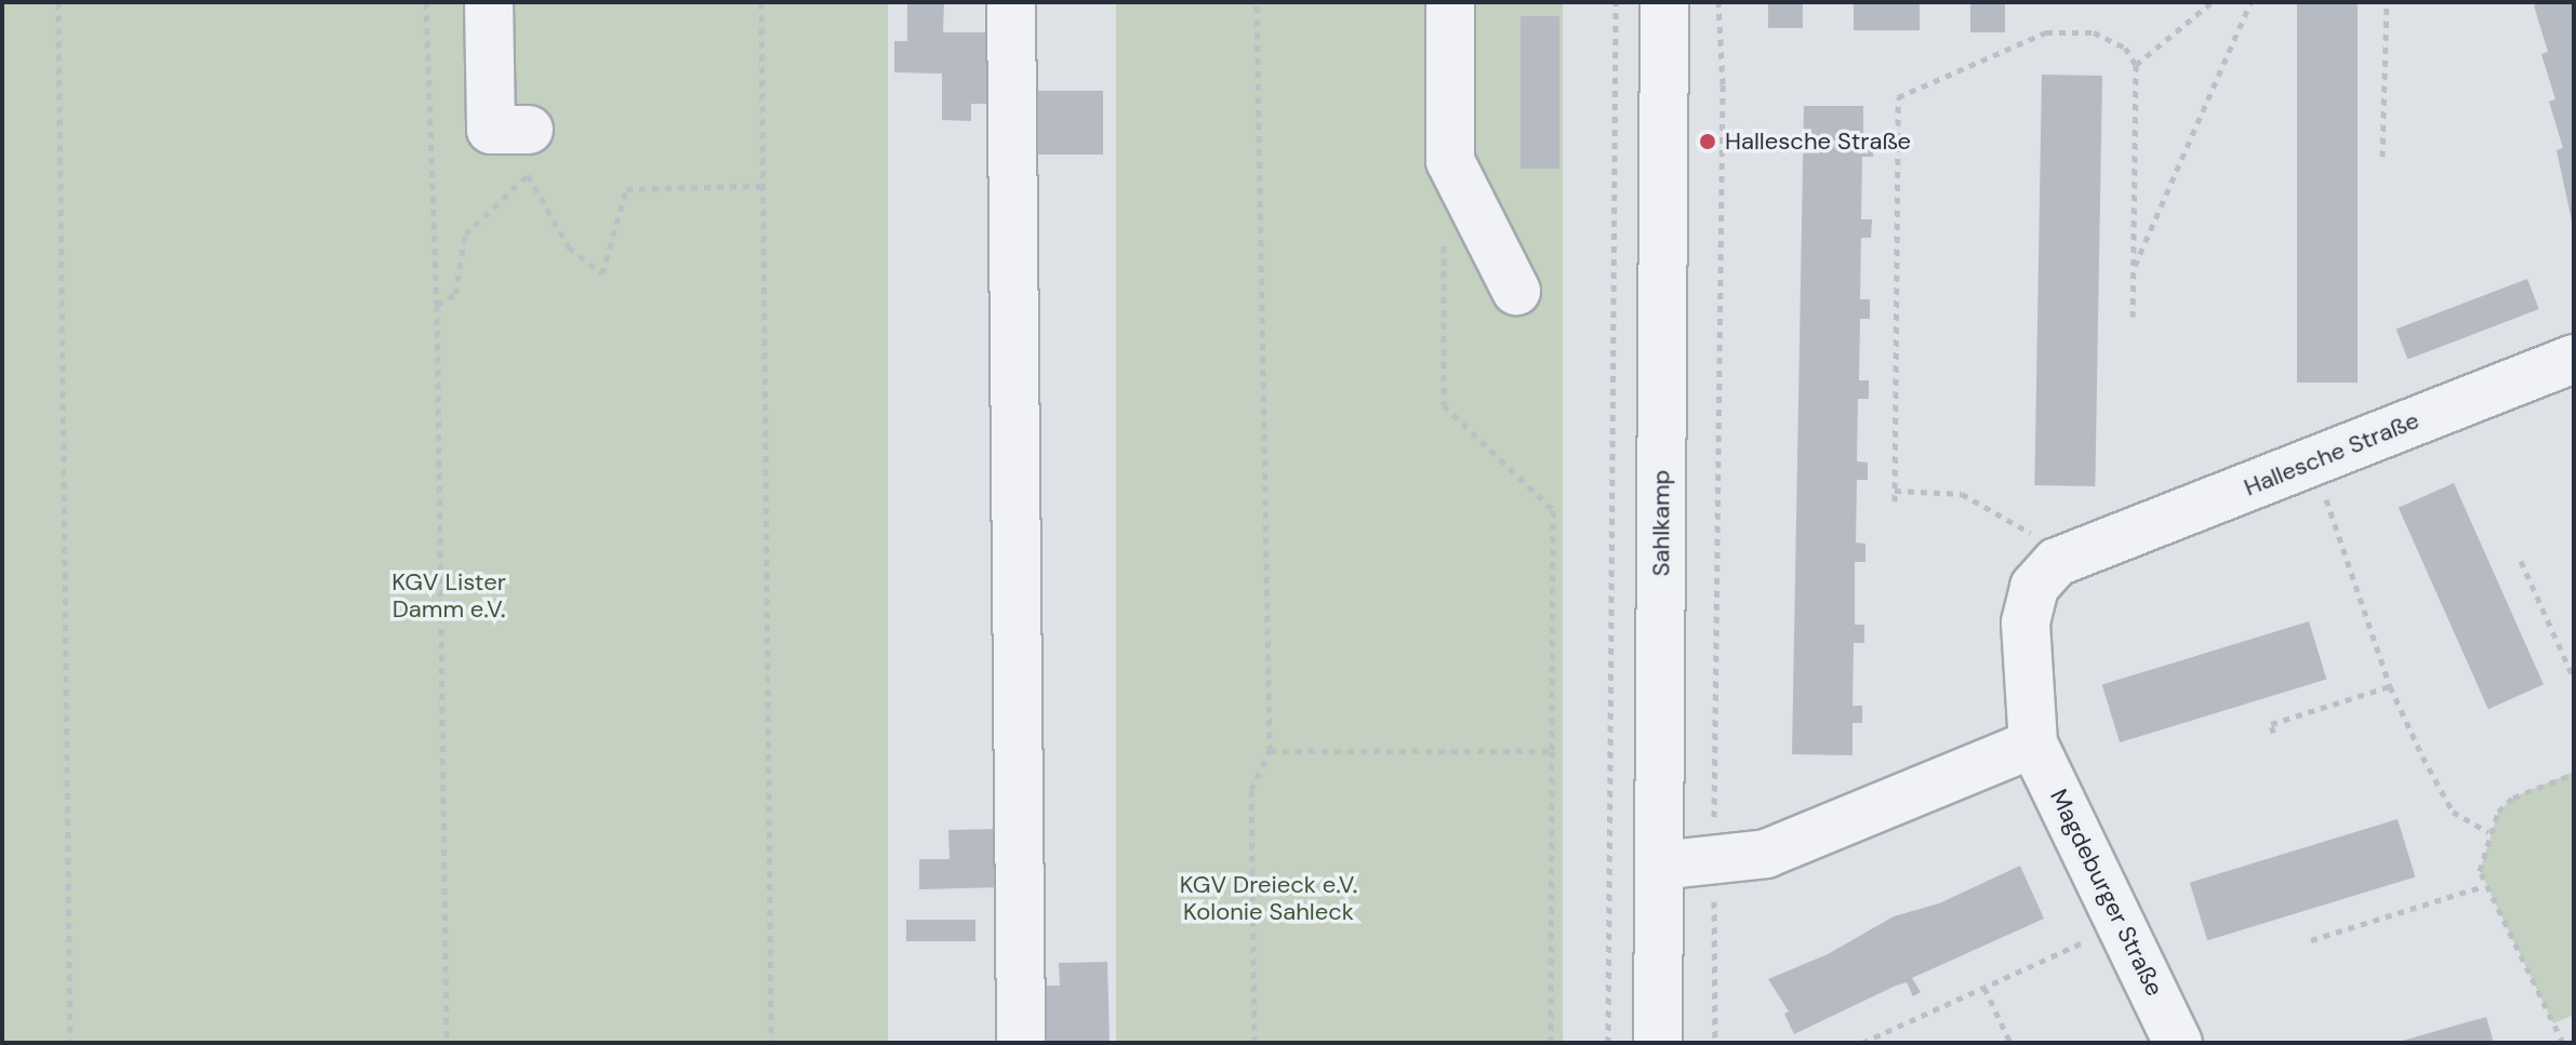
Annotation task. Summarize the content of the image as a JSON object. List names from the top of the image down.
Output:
{
  "streets": {
    "street": ["Hallesche Straße", "Sahlkamp", "Magdeburger Straße"]
  },
  "parks": ["KGV Lister Damm e.V.", "KGV Dreieck e.V. Kolonie Sahleck"],
  "places": ["Hallesche Straße"]
}
